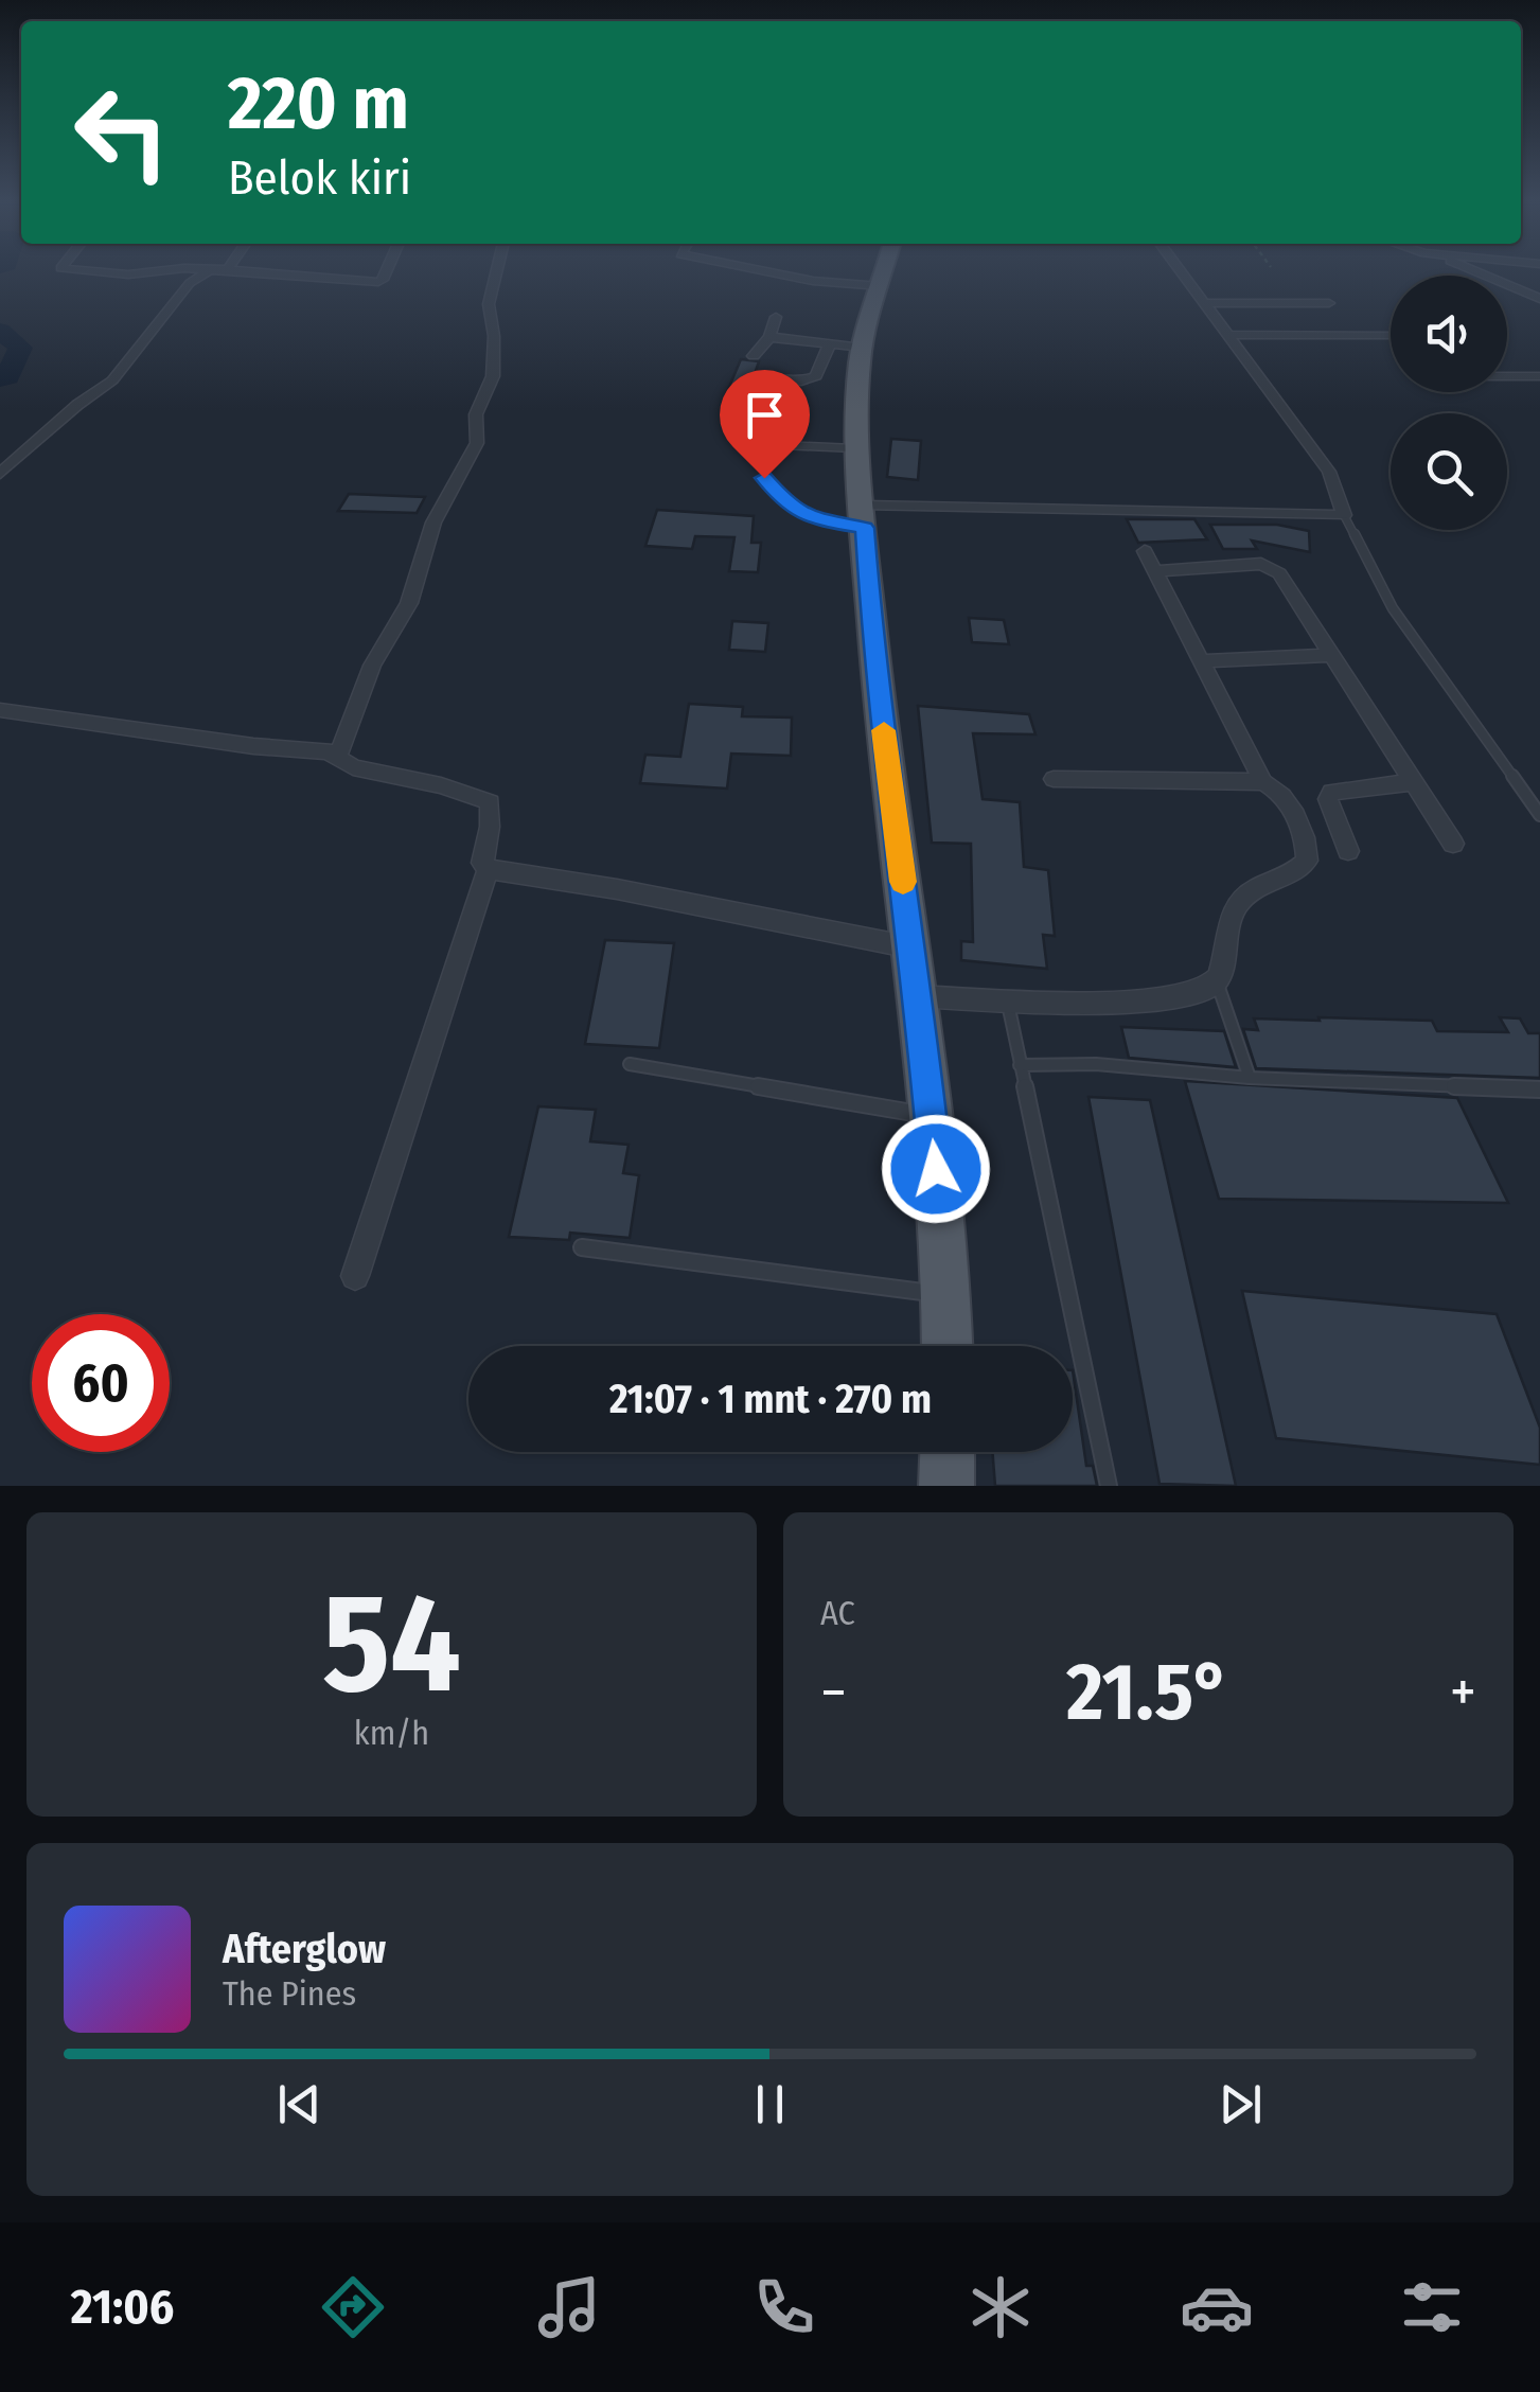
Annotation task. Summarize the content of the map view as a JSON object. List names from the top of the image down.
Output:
{
  "page": {
    "turn": ["220 m", "Belok kiri"],
    "limit": "60",
    "trip": "21:07 · 1 mnt · 270 m",
    "tile": [
      ["54", "km/h"],
      "AC"
    ],
    "heat": ["−", "21.5°", "+"],
    "song": ["Afterglow", "The Pines"],
    "tabs": "21:06"
  }
}
